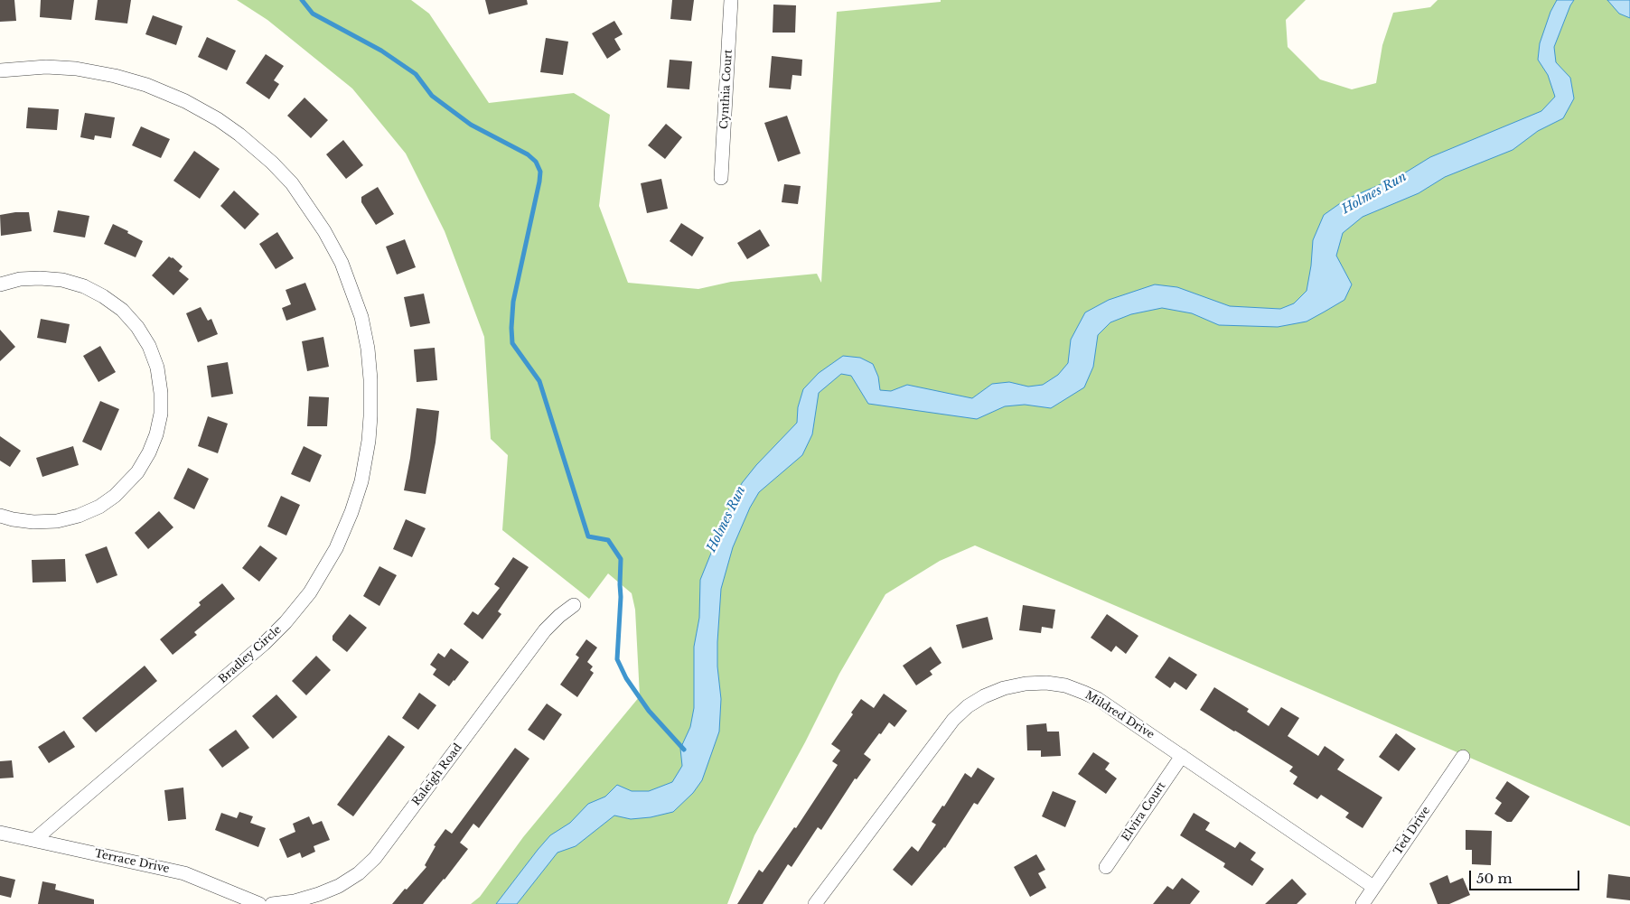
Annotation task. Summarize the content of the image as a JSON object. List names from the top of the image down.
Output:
{
  "streets": {
    "street": [
      "Cynthia Court",
      "Bradley Circle",
      "Mildred Drive",
      "Raleigh Road",
      "Elvira Court",
      "Ted Drive",
      "Terrace Drive"
    ]
  },
  "crossings": [
    ["Bradley Circle", "Terrace Drive"],
    ["Mildred Drive", "Elvira Court"],
    ["Mildred Drive", "Ted Drive"]
  ],
  "water": ["Holmes Run"],
  "scale_bar": "50 m"
}
